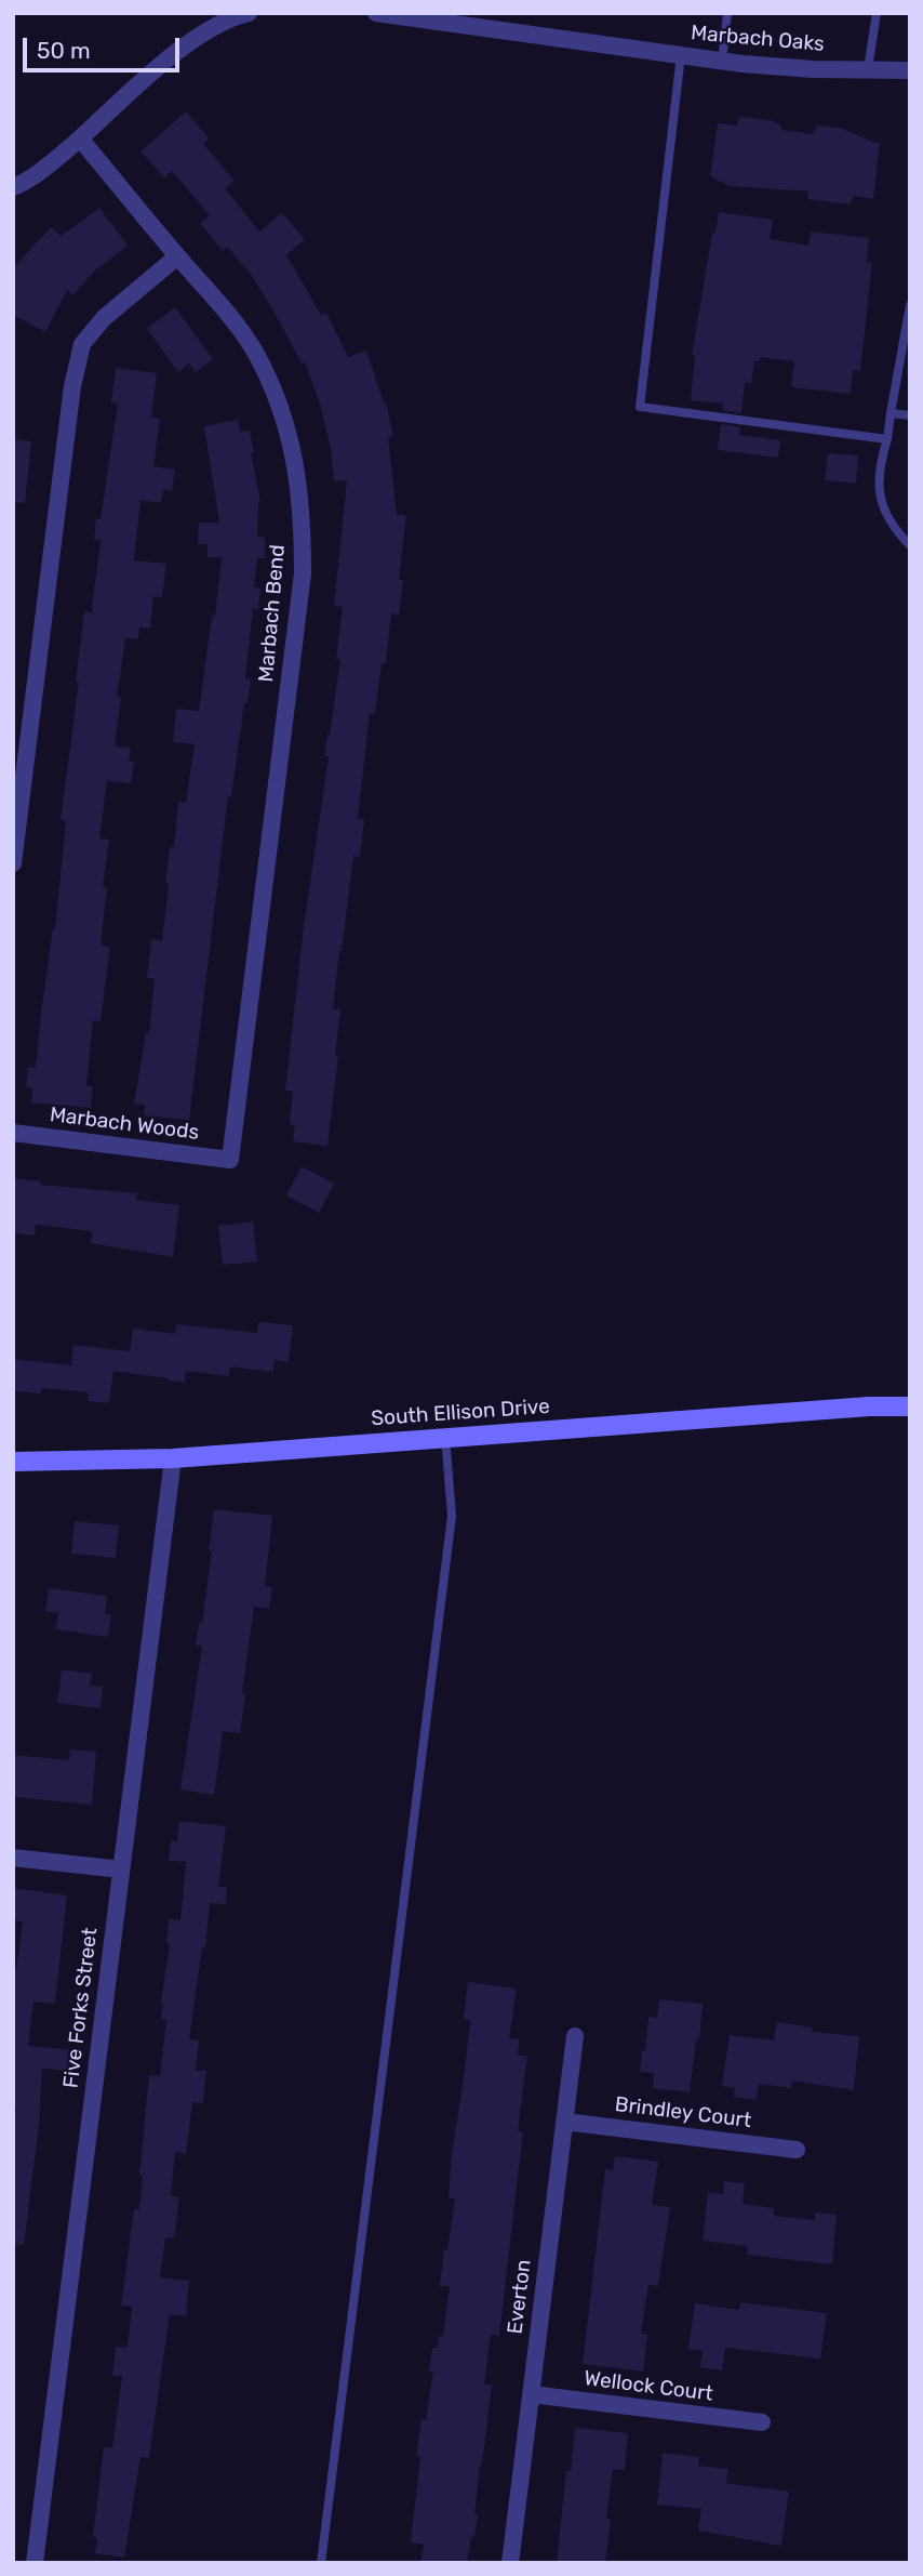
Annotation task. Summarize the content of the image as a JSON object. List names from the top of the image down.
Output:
{
  "streets": {
    "street": [
      "Marbach Oaks",
      "Marbach Bend",
      "Marbach Woods",
      "South Ellison Drive",
      "Five Forks Street",
      "Brindley Court",
      "Everton",
      "Wellock Court"
    ]
  },
  "crossings": [
    ["Marbach Bend", "Marbach Woods"],
    ["South Ellison Drive", "Five Forks Street"],
    ["Brindley Court", "Everton"],
    ["Everton", "Wellock Court"]
  ],
  "scale_bar": "50 m"
}
